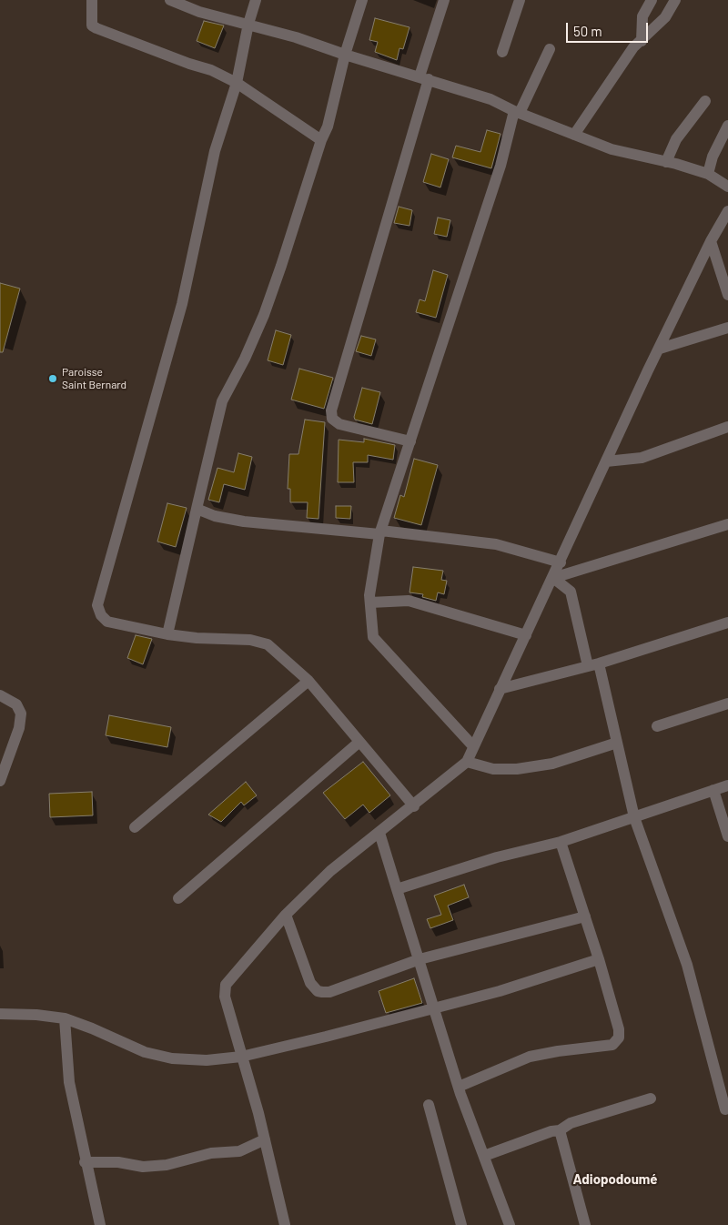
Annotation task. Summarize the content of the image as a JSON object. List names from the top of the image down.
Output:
{
  "districts": ["Adiopodoumé"],
  "places": ["Paroisse Saint Bernard"],
  "scale_bar": "50 m"
}
